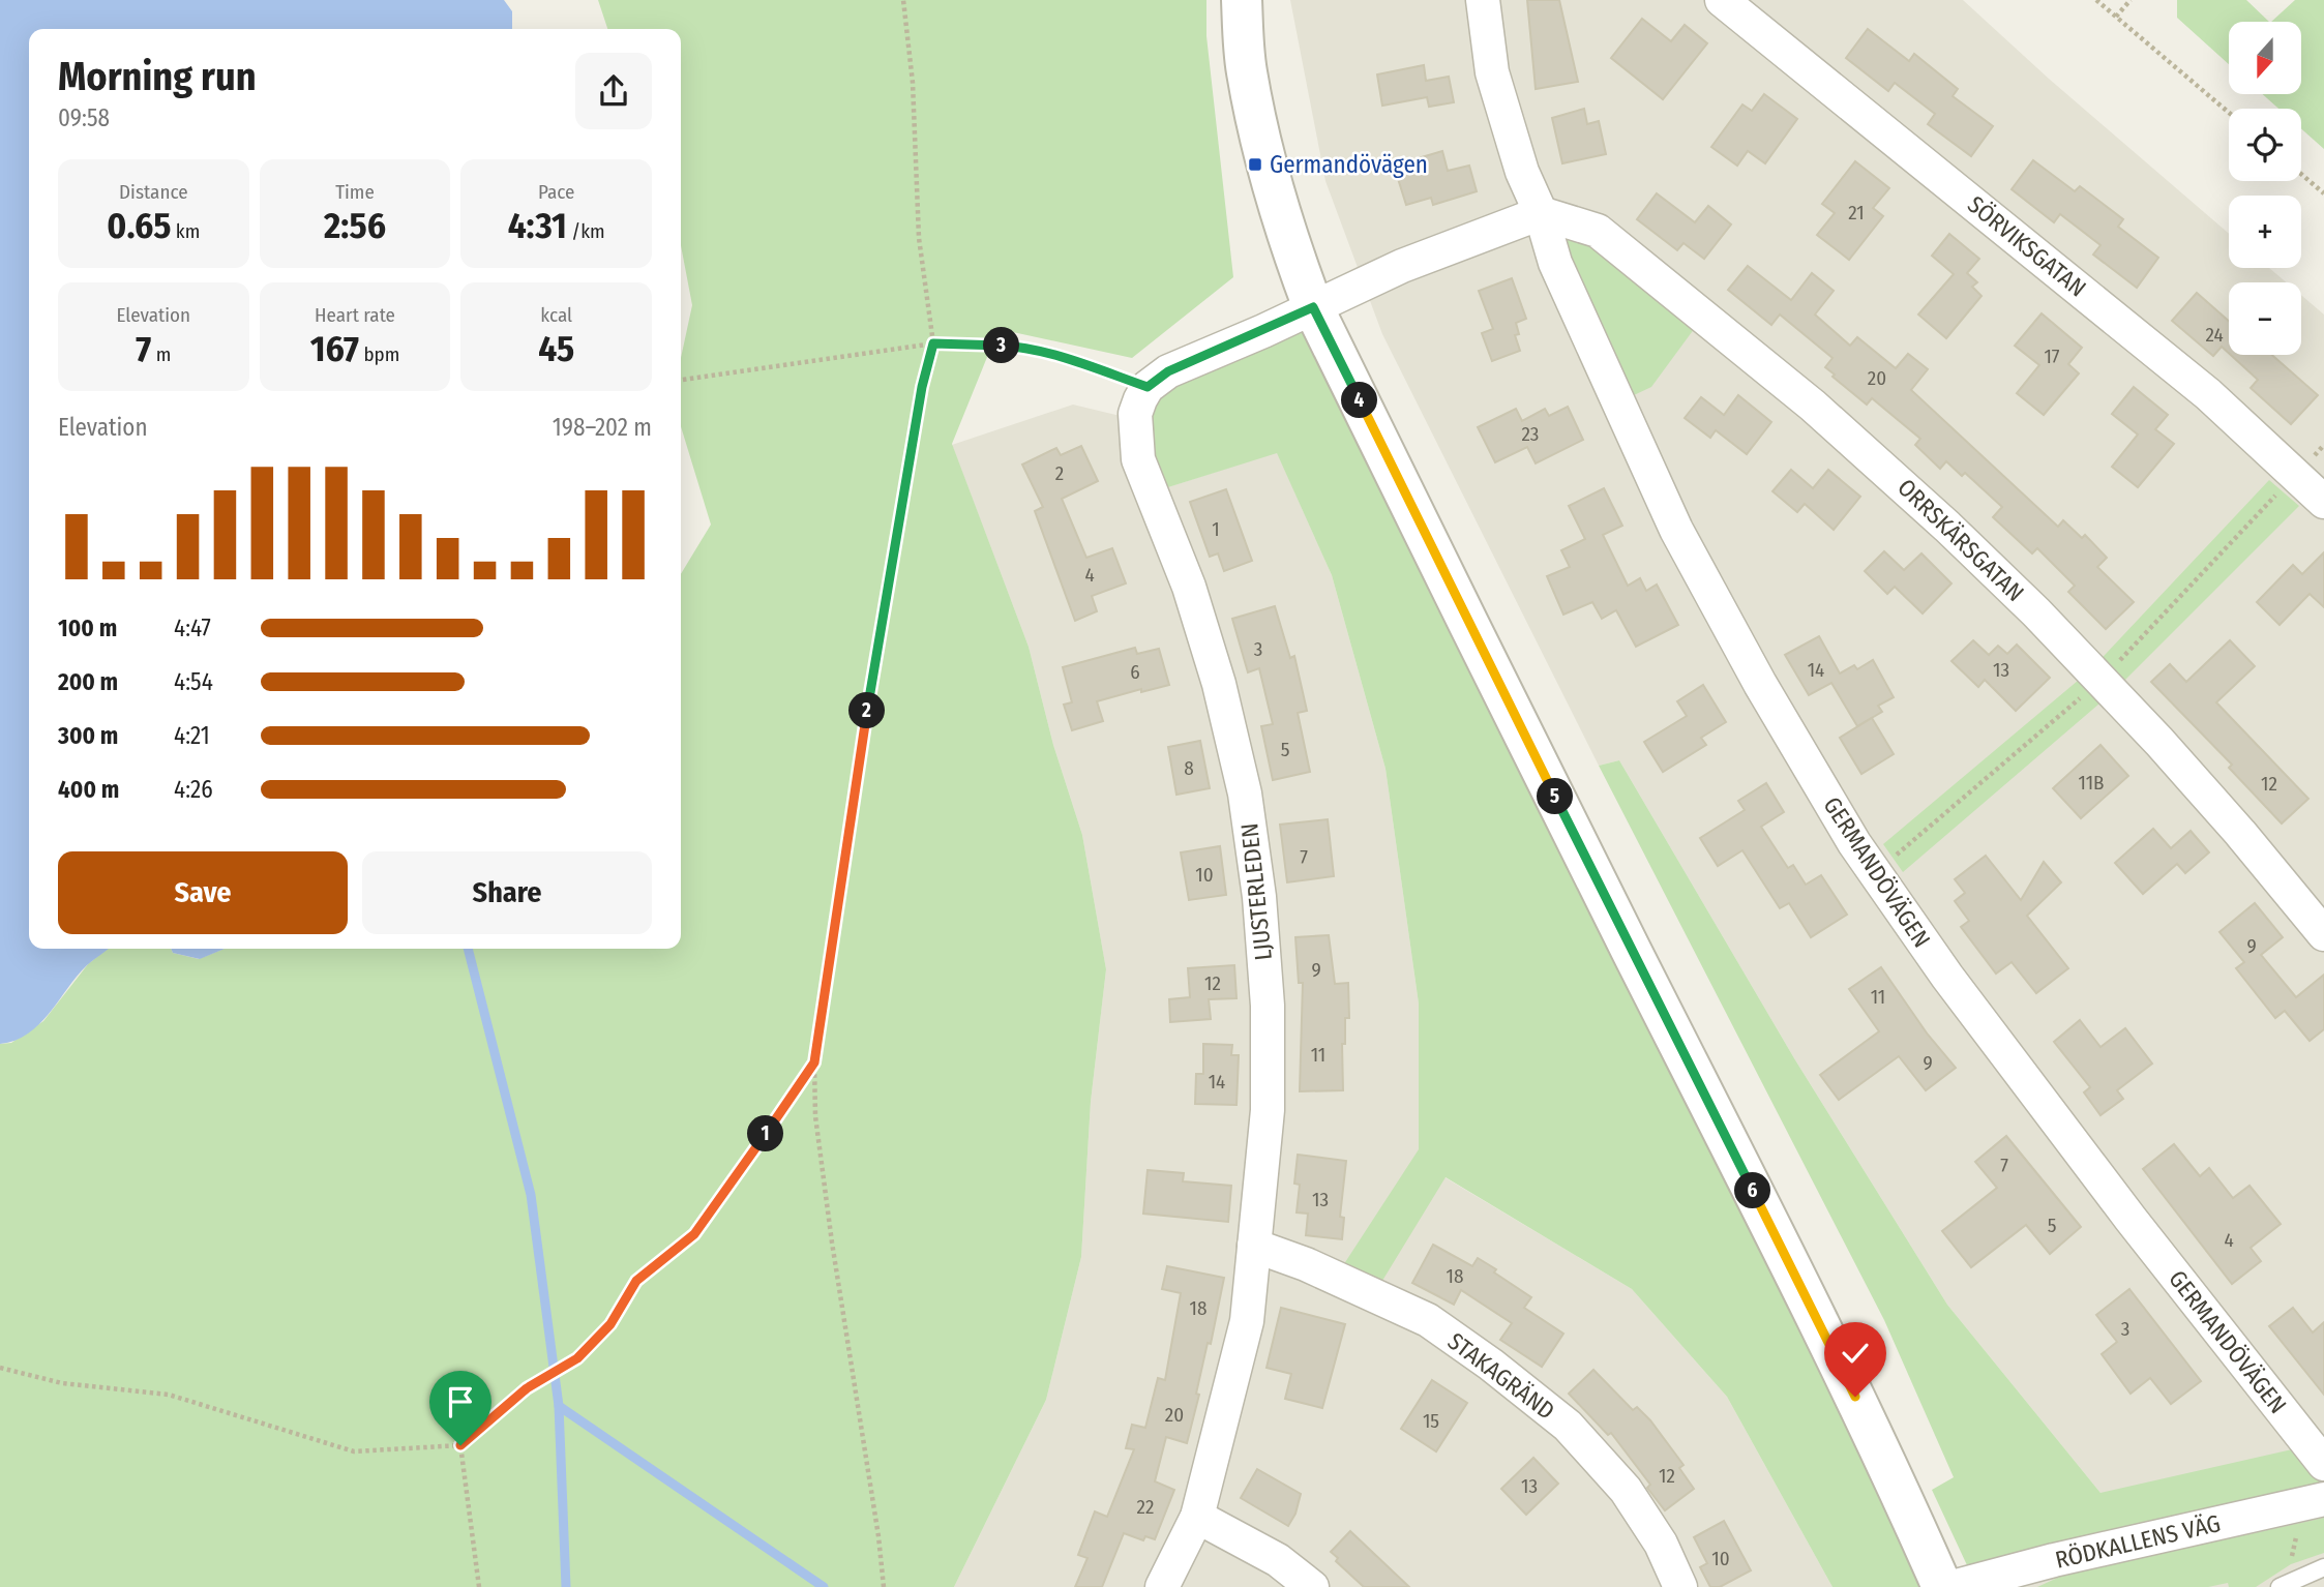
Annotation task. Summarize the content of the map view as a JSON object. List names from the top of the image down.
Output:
{
  "streets": {
    "street": [
      "SÖRVIKSGATAN",
      "ORRSKÄRSGATAN",
      "GERMANDÖVÄGEN",
      "LJUSTERLEDEN",
      "STAKAGRÄND",
      "RÖDKALLENS VÄG"
    ]
  },
  "crossings": [
    ["ORRSKÄRSGATAN", "GERMANDÖVÄGEN"],
    ["LJUSTERLEDEN", "STAKAGRÄND"]
  ],
  "places": {
    "transit": ["Germandövägen"]
  },
  "house_numbers": [
    "21",
    "24",
    "17",
    "20",
    "23",
    "2",
    "1",
    "4",
    "3",
    "14",
    "13",
    "6",
    "5",
    "8",
    "11B",
    "12",
    "7",
    "10",
    "9",
    "9",
    "12",
    "11",
    "11",
    "9",
    "14",
    "7",
    "13",
    "5",
    "4",
    "18",
    "18",
    "3",
    "20",
    "15",
    "12",
    "13",
    "22",
    "10"
  ],
  "north": "bottom",
  "page": {
    "map_buttons": ["+", "−"],
    "heading": ["Morning run", "09:58"],
    "stats": [
      ["Distance", "0.65 km"],
      ["Time", "2:56"],
      ["Pace", "4:31 /km"],
      ["Elevation", "7 m"],
      ["Heart rate", "167 bpm"],
      ["kcal", "45"]
    ],
    "pins": [
      "3",
      "4",
      "2",
      "5",
      "1",
      "6"
    ],
    "chart": ["Elevation", "198–202 m"],
    "list": [
      {
        "name": "100 m",
        "note": "4:47"
      },
      {
        "name": "200 m",
        "note": "4:54"
      },
      {
        "name": "300 m",
        "note": "4:21"
      },
      {
        "name": "400 m",
        "note": "4:26"
      }
    ],
    "buttons": ["Save", "Share"]
  }
}
